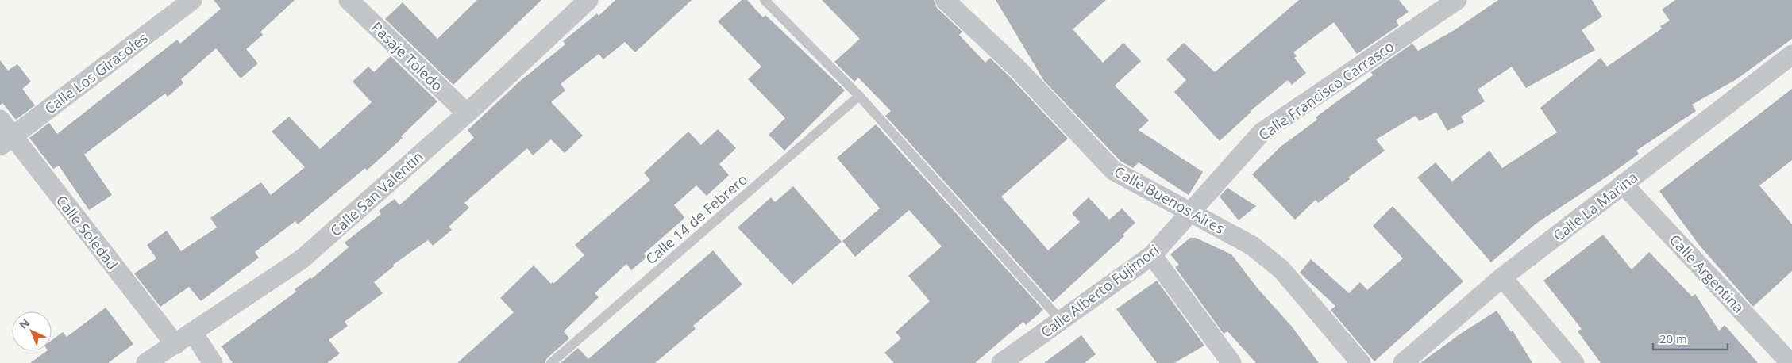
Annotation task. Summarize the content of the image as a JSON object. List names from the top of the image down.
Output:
{
  "streets": {
    "street": [
      "Pasaje Toledo",
      "Calle Los Girasoles",
      "Calle Francisco Carrasco",
      "Calle San Valentín",
      "Calle Buenos Aires",
      "Calle La Marina",
      "Calle Soledad",
      "Calle Argentina",
      "Calle Alberto Fujimori"
    ],
    "lane": ["Calle 14 de Febrero"]
  },
  "crossings": [
    ["Pasaje Toledo", "Calle San Valentín"],
    ["Calle Los Girasoles", "Calle Soledad"],
    ["Calle Francisco Carrasco", "Calle Buenos Aires"],
    ["Calle Francisco Carrasco", "Calle Alberto Fujimori"],
    ["Calle San Valentín", "Calle Soledad"],
    ["Calle Buenos Aires", "Calle Alberto Fujimori"],
    ["Calle La Marina", "Calle Argentina"]
  ],
  "scale_bar": "20 m",
  "north": "top left"
}
